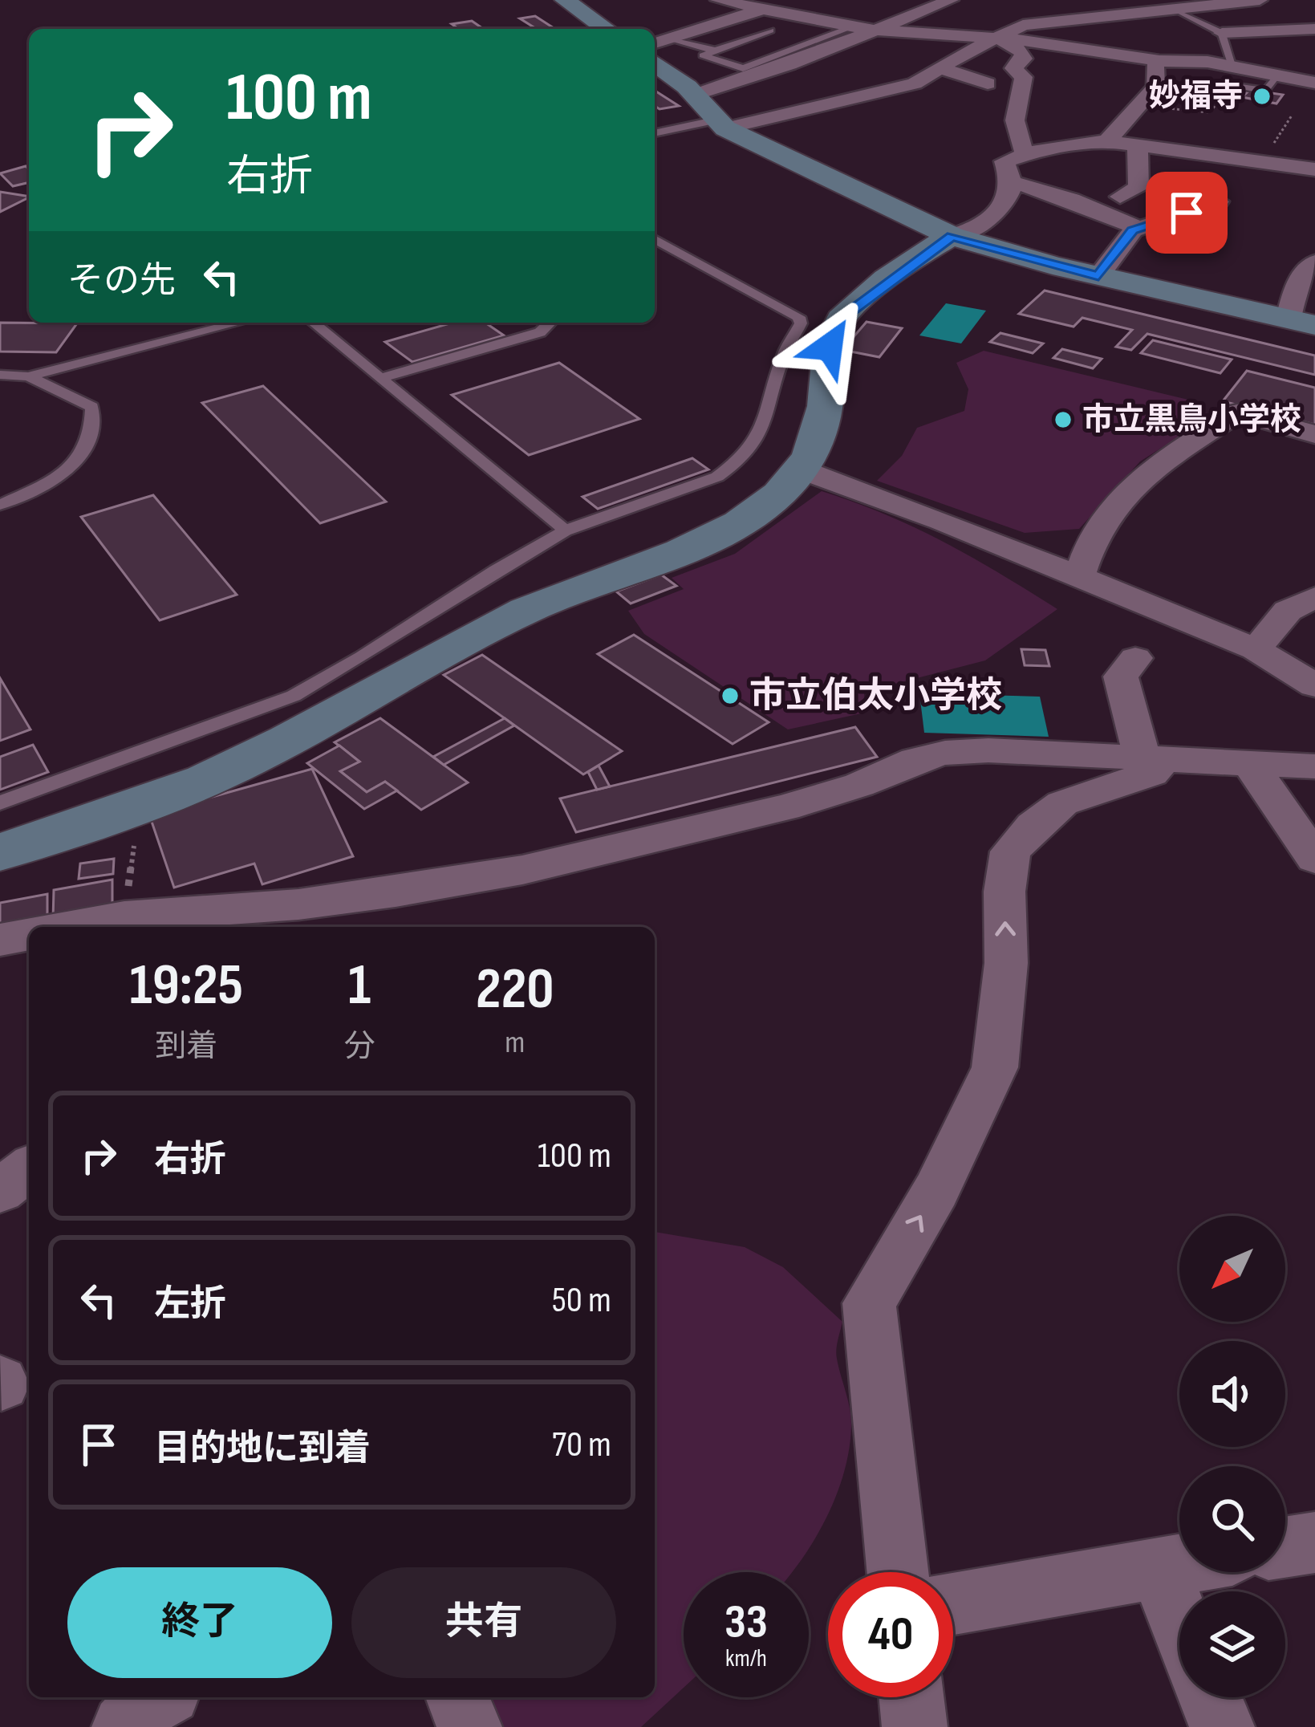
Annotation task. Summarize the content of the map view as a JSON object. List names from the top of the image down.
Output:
{
  "places": ["妙福寺", "市立黒鳥小学校", "市立伯太小学校"],
  "north": "bottom left",
  "page": {
    "turn": ["100 m", "右折"],
    "then": "その先",
    "eta": [
      "19:25",
      "到着",
      "1",
      "分",
      "220",
      "m"
    ],
    "list": [
      {
        "name": "右折",
        "value": "100 m"
      },
      {
        "name": "左折",
        "value": "50 m"
      },
      {
        "name": "目的地に到着",
        "value": "70 m"
      }
    ],
    "buttons": ["終了", "共有"],
    "speed": "33 km/h",
    "limit": "40"
  }
}
